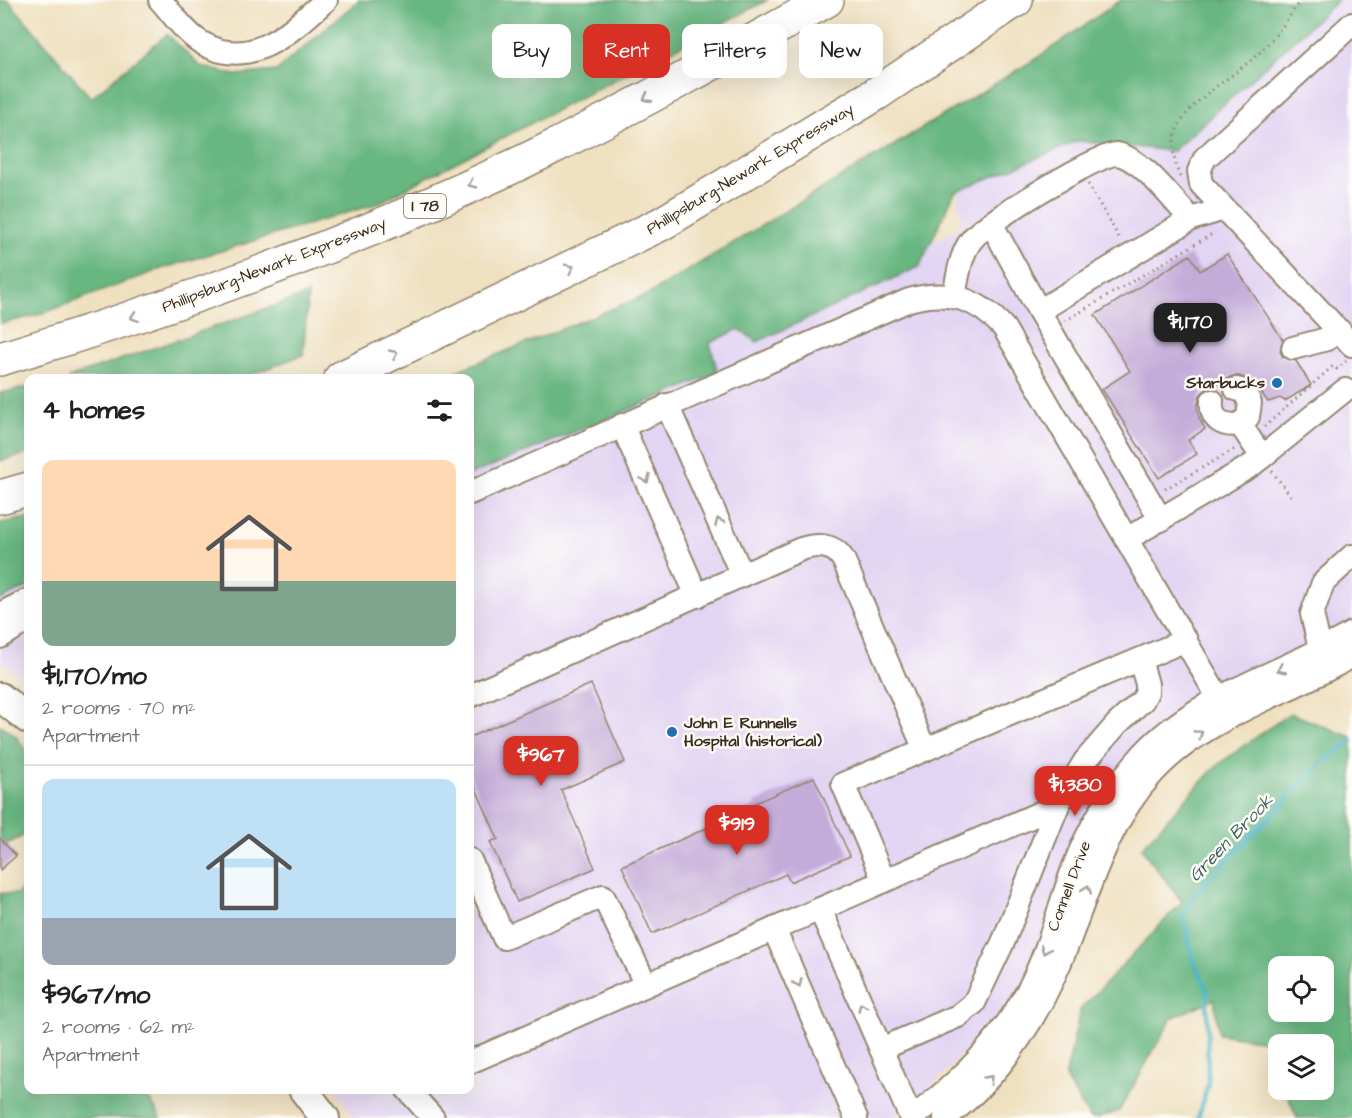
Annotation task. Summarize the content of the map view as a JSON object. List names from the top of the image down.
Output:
{
  "streets": {
    "highway": ["Phillipsburg-Newark Expressway", "I 78"],
    "street": ["Connell Drive"]
  },
  "water": ["Green Brook"],
  "places": ["Starbucks", "John E Runnells Hospital (historical)"],
  "page": {
    "chip": [
      "Buy",
      "Rent",
      "Filters",
      "New"
    ],
    "price": [
      "$1,170",
      "$967",
      "$1,380",
      "$919"
    ],
    "heading": "4 homes",
    "list": [
      {
        "name": "$1,170/mo",
        "note": "2 rooms · 70 m² · Apartment"
      },
      {
        "name": "$967/mo",
        "note": "2 rooms · 62 m² · Apartment"
      }
    ]
  }
}
